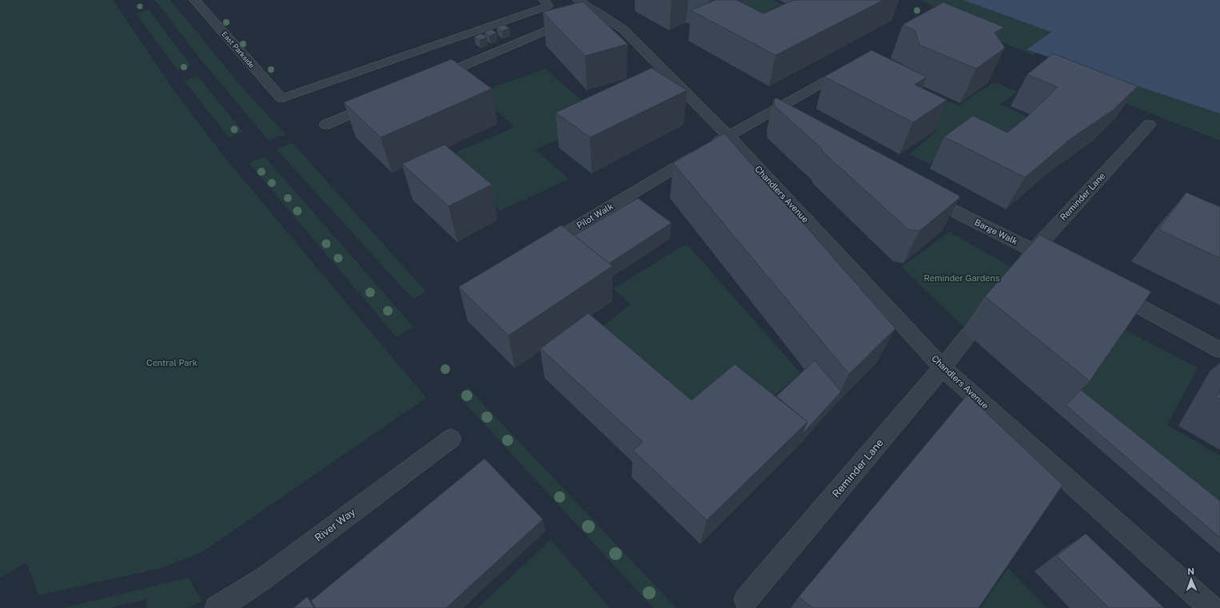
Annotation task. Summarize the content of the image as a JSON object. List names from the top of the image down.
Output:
{
  "streets": {
    "street": [
      "East Parkside",
      "Chandlers Avenue",
      "Reminder Lane",
      "Pilot Walk",
      "Barge Walk",
      "River Way"
    ]
  },
  "crossings": [
    ["Chandlers Avenue", "Reminder Lane"],
    ["Chandlers Avenue", "Pilot Walk"],
    ["Reminder Lane", "Barge Walk"]
  ],
  "parks": ["Reminder Gardens", "Central Park"],
  "north": "top"
}
